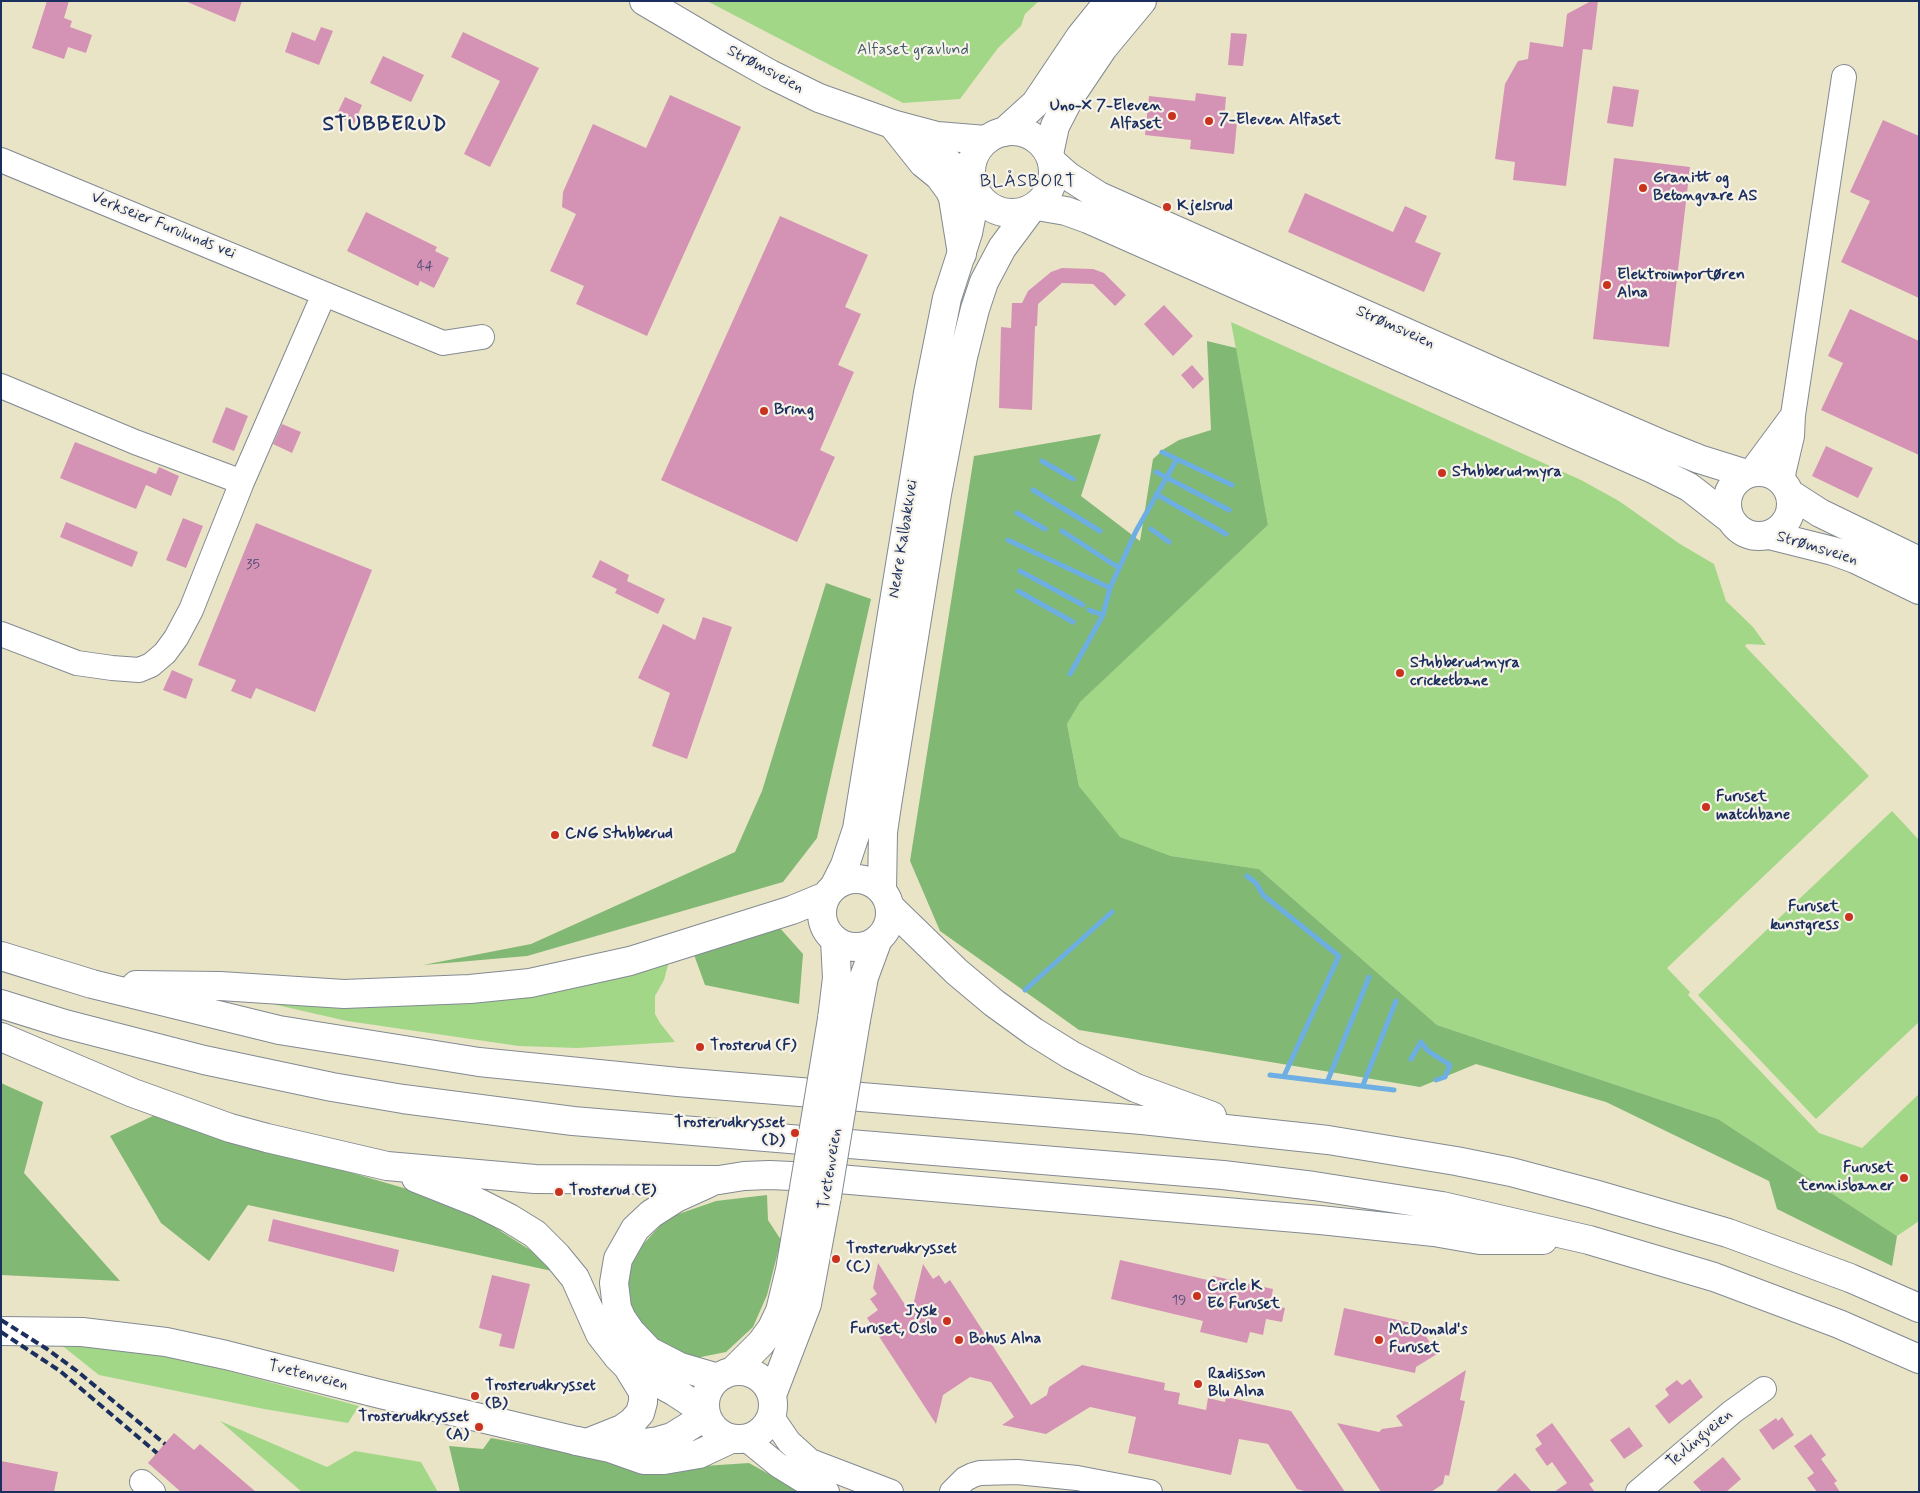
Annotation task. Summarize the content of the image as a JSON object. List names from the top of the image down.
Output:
{
  "streets": {
    "main road": ["Strømsveien", "Nedre Kalbakkvei", "Tvetenveien"],
    "street": ["Verkseier Furulunds vei", "Tevlingveien"]
  },
  "crossings": [
    ["Strømsveien", "Nedre Kalbakkvei"],
    ["Nedre Kalbakkvei", "Tvetenveien"]
  ],
  "districts": ["STUBBERUD", "BLÅSBORT"],
  "parks": ["Alfaset gravlund"],
  "places": [
    "Uno-X 7-Eleven Alfaset",
    "7-Eleven Alfaset",
    "Granitt og Betongvare AS",
    "Kjelsrud",
    "Elektroimportøren Alna",
    "Bring",
    "Stubberudmyra",
    "Stubberudmyra cricketbane",
    "Furuset matchbane",
    "CNG Stubberud",
    "Furuset kunstgress",
    "Trosterud (F)",
    "Trosterudkrysset (D)",
    "Furuset tennisbaner",
    "Trosterud (E)",
    "Trosterudkrysset (C)",
    "Circle K E6 Furuset",
    "Jysk Furuset, Oslo",
    "Bohus Alna",
    "McDonald's Furuset",
    "Radisson Blu Alna",
    "Trosterudkrysset (B)",
    "Trosterudkrysset (A)"
  ],
  "house_numbers": ["44", "35", "19"]
}
